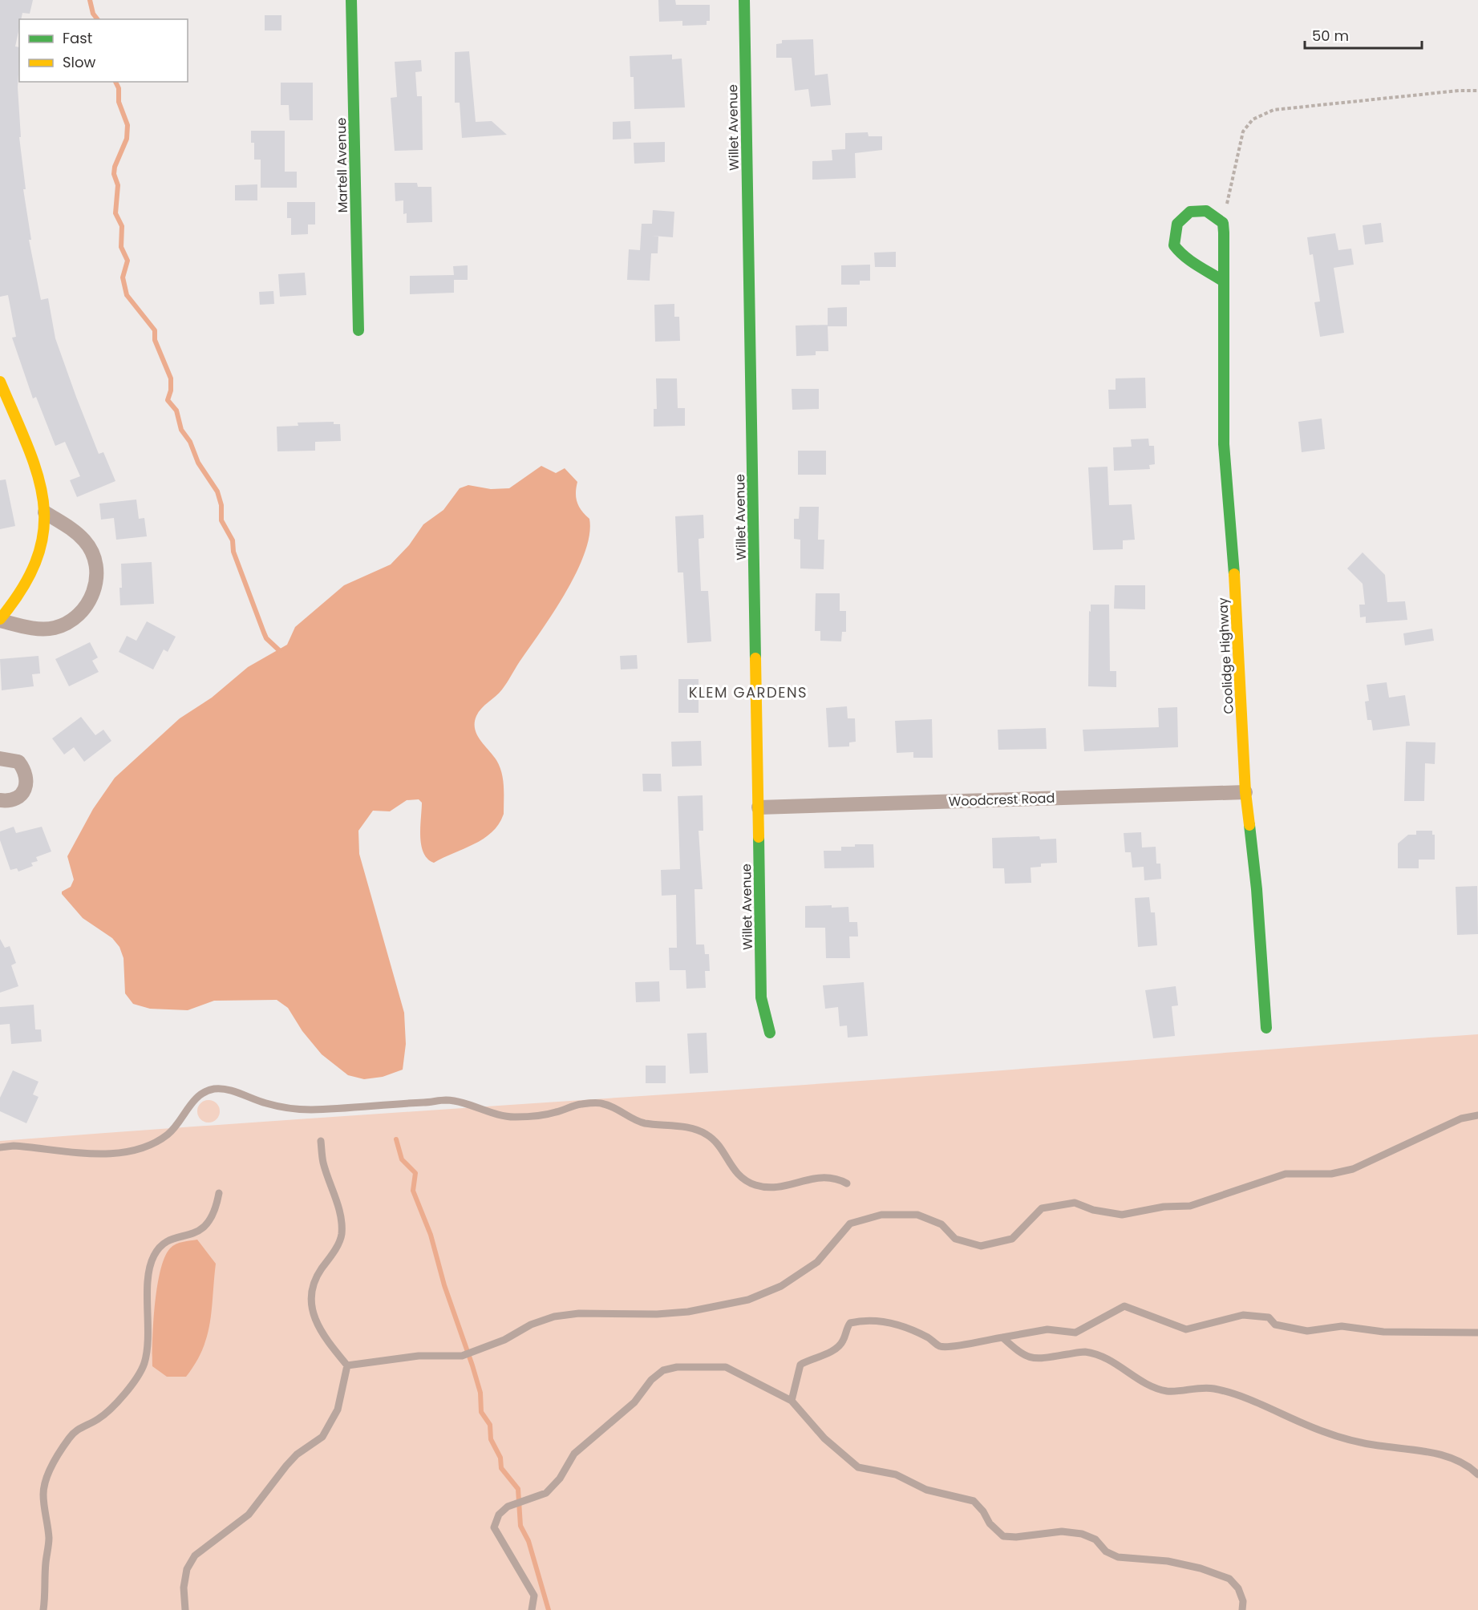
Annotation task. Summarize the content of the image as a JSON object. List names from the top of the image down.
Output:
{
  "streets": {
    "street": [
      "Willet Avenue",
      "Martell Avenue",
      "Coolidge Highway",
      "Woodcrest Road"
    ]
  },
  "crossings": [
    ["Willet Avenue", "Woodcrest Road"],
    ["Coolidge Highway", "Woodcrest Road"]
  ],
  "districts": ["KLEM GARDENS"],
  "legend": ["Fast", "Slow"],
  "scale_bar": "50 m"
}
